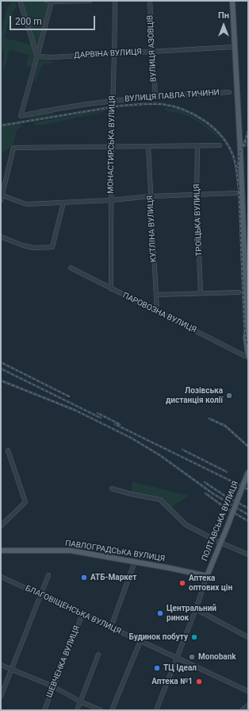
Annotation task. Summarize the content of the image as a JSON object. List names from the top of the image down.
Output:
{
  "streets": {
    "main road": ["ПОЛТАВСЬКА ВУЛИЦЯ", "ПАВЛОГРАДСЬКА ВУЛИЦЯ"],
    "street": [
      "ВУЛИЦЯ АЗОВЦІВ",
      "ДАРВІНА ВУЛИЦЯ",
      "ВУЛИЦЯ ПАВЛА ТИЧИНИ",
      "МОНАСТИРСЬКА ВУЛИЦЯ",
      "ТРОЇЦЬКА ВУЛИЦЯ",
      "КУТЛІНА ВУЛИЦЯ",
      "ПАРОВОЗНА ВУЛИЦЯ",
      "БЛАГОВІЩЕНСЬКА ВУЛИЦЯ",
      "ШЕВЧЕНКА ВУЛИЦЯ"
    ]
  },
  "crossings": [
    ["ВУЛИЦЯ АЗОВЦІВ", "ДАРВІНА ВУЛИЦЯ"],
    ["ВУЛИЦЯ АЗОВЦІВ", "ВУЛИЦЯ ПАВЛА ТИЧИНИ"],
    ["ДАРВІНА ВУЛИЦЯ", "ВУЛИЦЯ ПАВЛА ТИЧИНИ"],
    ["ДАРВІНА ВУЛИЦЯ", "МОНАСТИРСЬКА ВУЛИЦЯ"],
    ["ВУЛИЦЯ ПАВЛА ТИЧИНИ", "МОНАСТИРСЬКА ВУЛИЦЯ"],
    ["МОНАСТИРСЬКА ВУЛИЦЯ", "ПАРОВОЗНА ВУЛИЦЯ"],
    ["КУТЛІНА ВУЛИЦЯ", "ПАРОВОЗНА ВУЛИЦЯ"],
    ["ПОЛТАВСЬКА ВУЛИЦЯ", "ПАВЛОГРАДСЬКА ВУЛИЦЯ"],
    ["БЛАГОВІЩЕНСЬКА ВУЛИЦЯ", "ШЕВЧЕНКА ВУЛИЦЯ"]
  ],
  "places": [
    "Лозівська дистанція колії",
    "АТБ-Маркет",
    "Аптека оптових цін",
    "Центральний ринок",
    "Будинок побуту",
    "Monobank",
    "ТЦ Ідеал",
    "Аптека №1"
  ],
  "scale_bar": "200 m",
  "north": "top"
}
